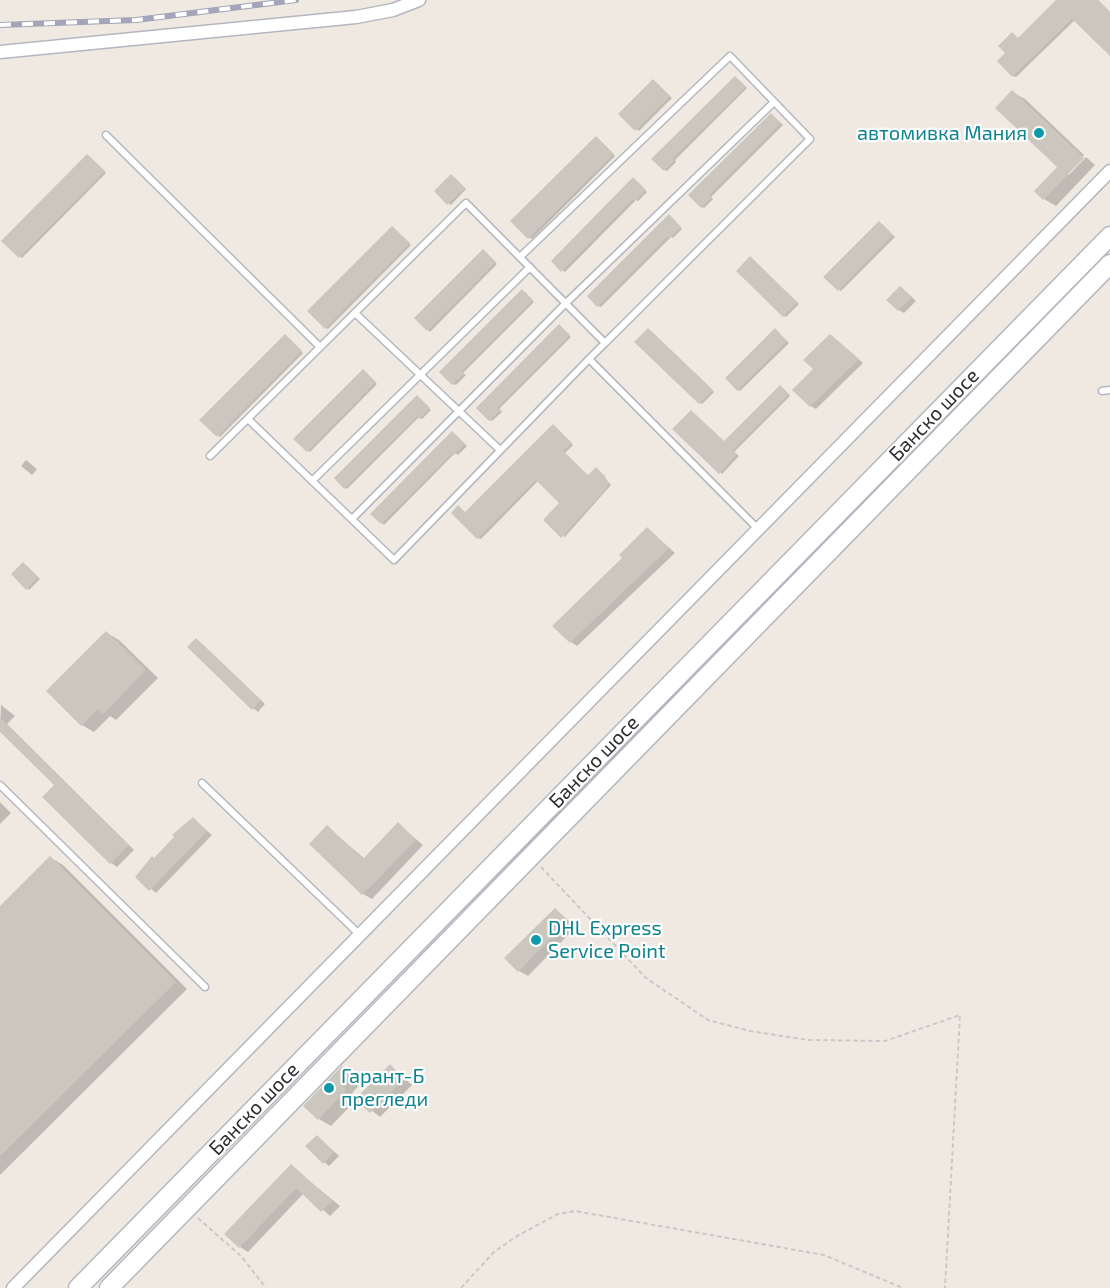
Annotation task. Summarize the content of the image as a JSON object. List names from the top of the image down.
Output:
{
  "streets": {
    "main road": ["Банско шосе"]
  },
  "places": ["автомивка Мания", "DHL Express Service Point", "Гарант-Б прегледи"]
}
